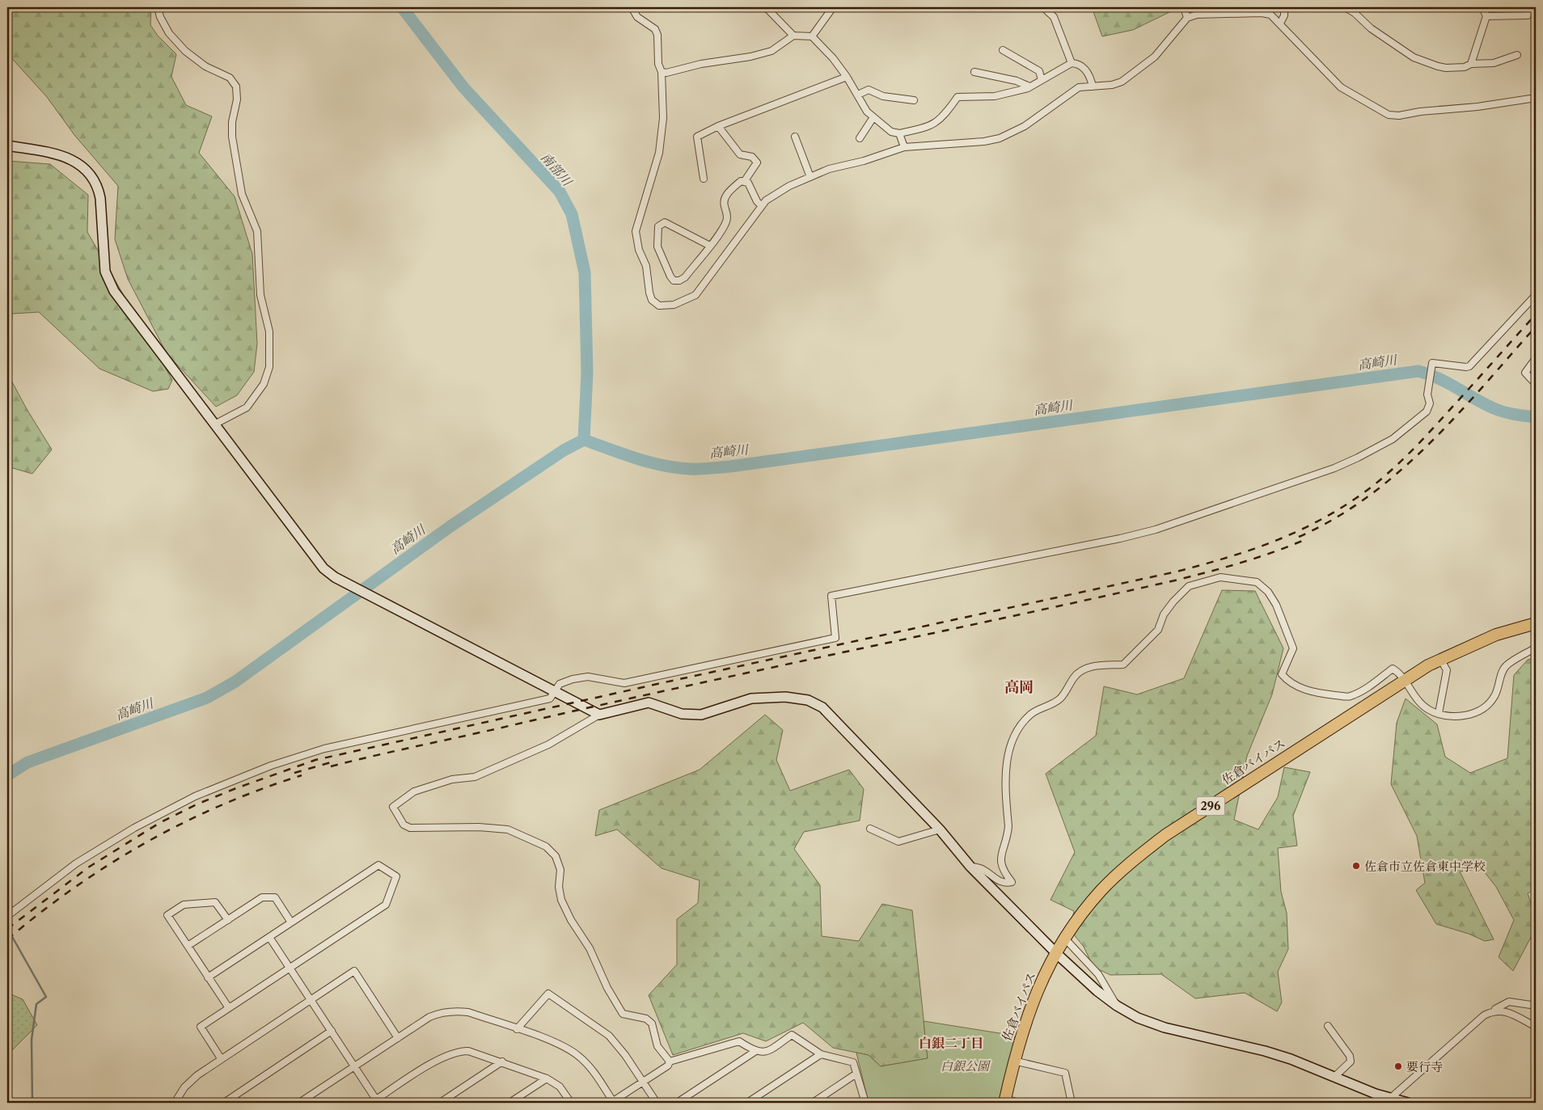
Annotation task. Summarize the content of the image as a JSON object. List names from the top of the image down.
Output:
{
  "streets": {
    "highway": ["佐倉バイパス", "296"]
  },
  "districts": ["高岡", "白銀二丁目"],
  "water": ["南部川", "高崎川"],
  "parks": ["白銀公園"],
  "places": ["佐倉市立佐倉東中学校", "要行寺"]
}
